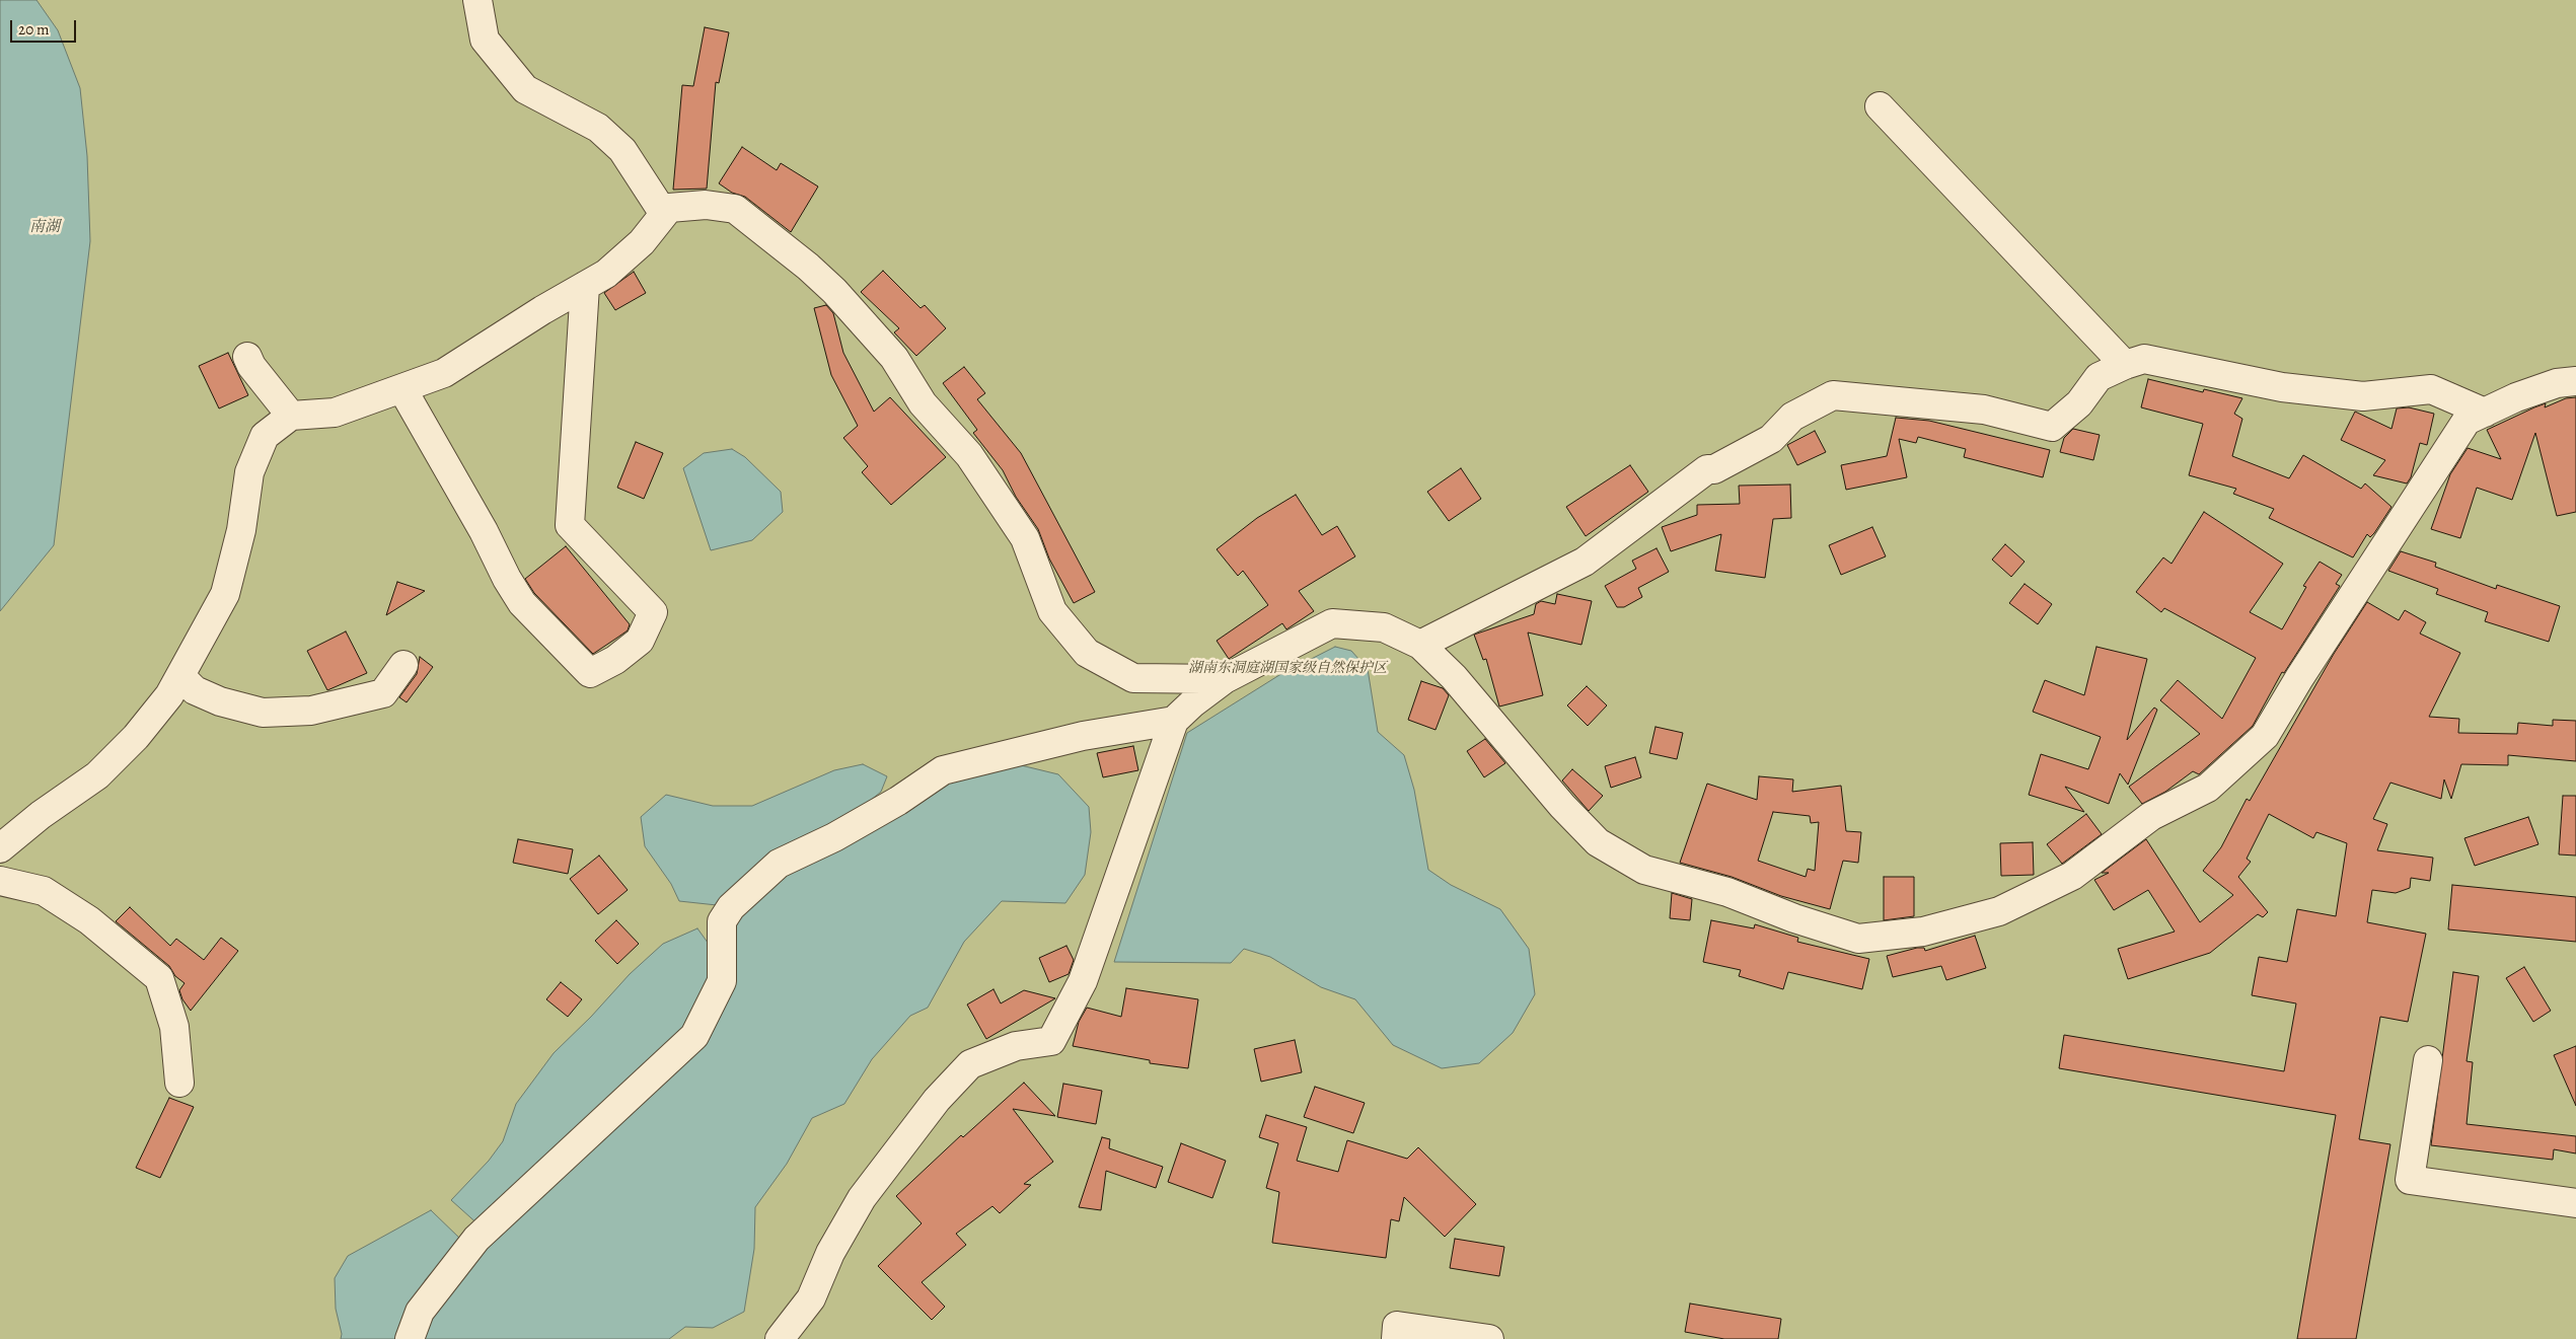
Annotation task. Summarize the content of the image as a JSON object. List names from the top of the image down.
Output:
{
  "water": ["南湖"],
  "parks": ["湖南东洞庭湖国家级自然保护区"],
  "scale_bar": "20 m"
}
